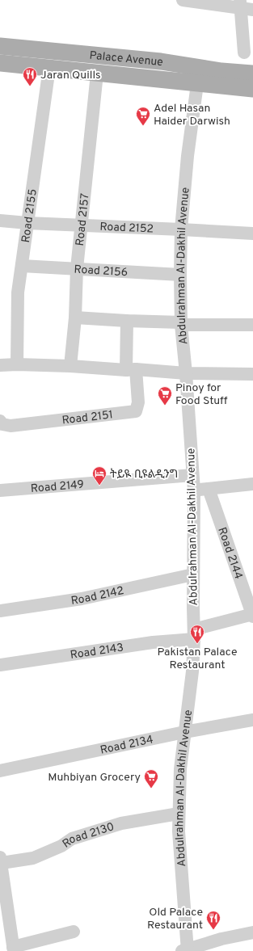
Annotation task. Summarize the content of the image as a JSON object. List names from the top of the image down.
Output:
{
  "streets": {
    "main road": ["Palace Avenue"],
    "street": [
      "Road 2155",
      "Road 2157",
      "Road 2152",
      "Abdulrahman Al-Dakhil Avenue",
      "Road 2156",
      "Road 2151",
      "Road 2149",
      "Road 2144",
      "Road 2142",
      "Road 2143",
      "Road 2134",
      "Road 2130"
    ]
  },
  "crossings": [
    ["Palace Avenue", "Road 2155"],
    ["Palace Avenue", "Road 2157"],
    ["Palace Avenue", "Abdulrahman Al-Dakhil Avenue"],
    ["Road 2155", "Road 2152"],
    ["Road 2155", "Road 2156"],
    ["Road 2157", "Road 2152"],
    ["Road 2157", "Road 2156"],
    ["Road 2152", "Abdulrahman Al-Dakhil Avenue"],
    ["Abdulrahman Al-Dakhil Avenue", "Road 2156"],
    ["Abdulrahman Al-Dakhil Avenue", "Road 2149"],
    ["Abdulrahman Al-Dakhil Avenue", "Road 2142"],
    ["Abdulrahman Al-Dakhil Avenue", "Road 2143"],
    ["Abdulrahman Al-Dakhil Avenue", "Road 2134"],
    ["Abdulrahman Al-Dakhil Avenue", "Road 2130"],
    ["Road 2144", "Road 2143"]
  ],
  "places": {
    "restaurant": ["Jaran Quills", "Pakistan Palace Restaurant", "Old Palace Restaurant"],
    "supermarket": ["Adel Hasan Haider Darwish", "Pinoy for Food Stuff", "Muhbiyan Grocery"],
    "hotel": ["ትይዪ ቢዩልዲንግ"]
  }
}
